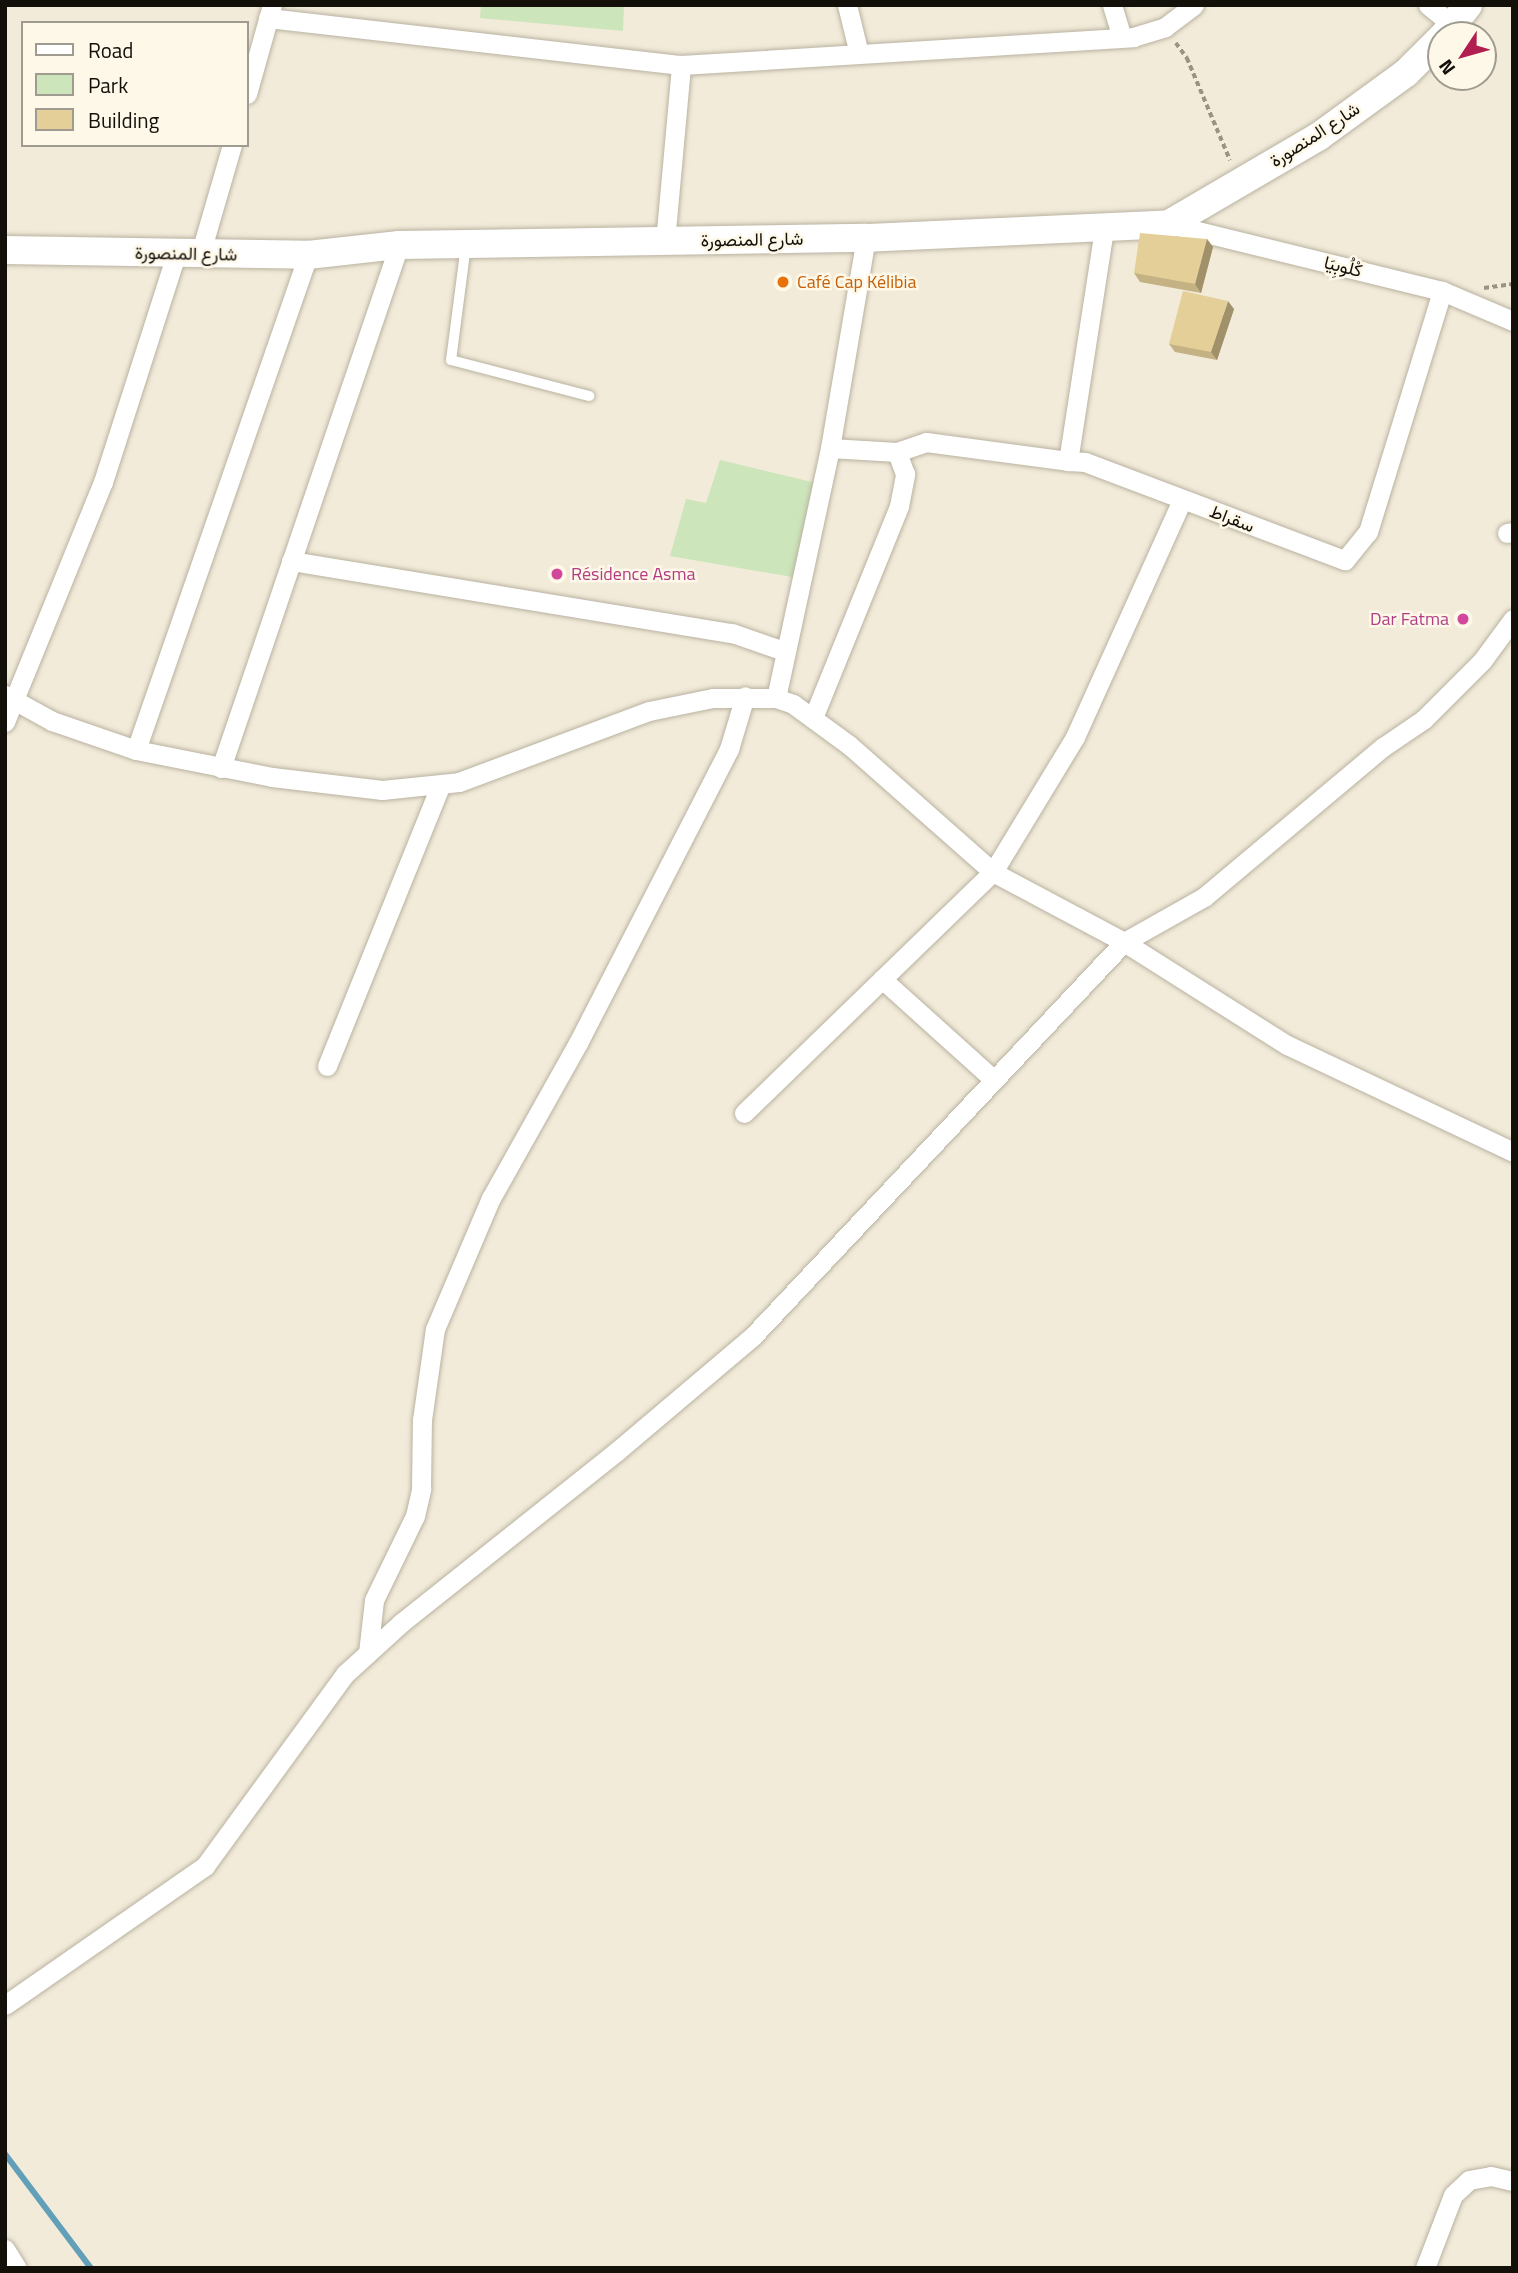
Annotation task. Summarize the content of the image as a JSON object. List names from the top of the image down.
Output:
{
  "streets": {
    "street": ["شارع المنصورة", "كْلُوبِيَا", "سقراط"]
  },
  "crossings": [
    ["شارع المنصورة", "كْلُوبِيَا"],
    ["كْلُوبِيَا", "سقراط"]
  ],
  "places": ["Café Cap Kélibia", "Résidence Asma", "Dar Fatma"],
  "legend": ["Road", "Park", "Building"],
  "north": "bottom left"
}
